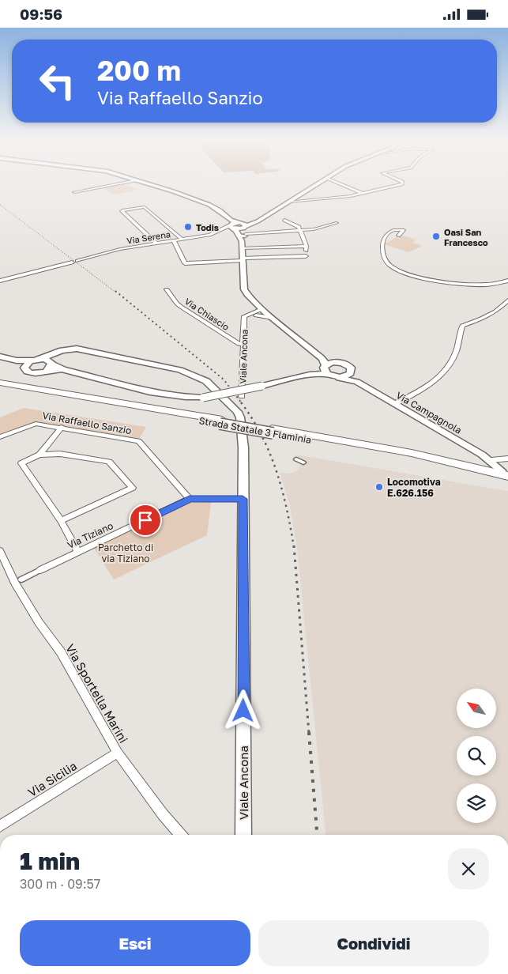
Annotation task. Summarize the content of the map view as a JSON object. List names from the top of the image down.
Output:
{
  "streets": {
    "highway": ["Strada Statale 3 Flaminia"],
    "main road": ["Viale Ancona", "Via Campagnola"],
    "street": [
      "Via Serena",
      "Via Chiascio",
      "Via Raffaello Sanzio",
      "Via Tiziano",
      "Via Sportella Marini",
      "Via Sicilia"
    ]
  },
  "crossings": [
    ["Via Chiascio", "Viale Ancona"],
    ["Via Campagnola", "Strada Statale 3 Flaminia"],
    ["Via Raffaello Sanzio", "Via Tiziano"],
    ["Via Sportella Marini", "Via Sicilia"]
  ],
  "parks": ["Parchetto di via Tiziano"],
  "places": ["Todis", "Oasi San Francesco", "Locomotiva E.626.156"],
  "north": "top left",
  "page": {
    "status": "09:56",
    "turn": ["200 m", "Via Raffaello Sanzio"],
    "heading": ["1 min", "300 m · 09:57"],
    "buttons": ["Esci", "Condividi"]
  }
}
